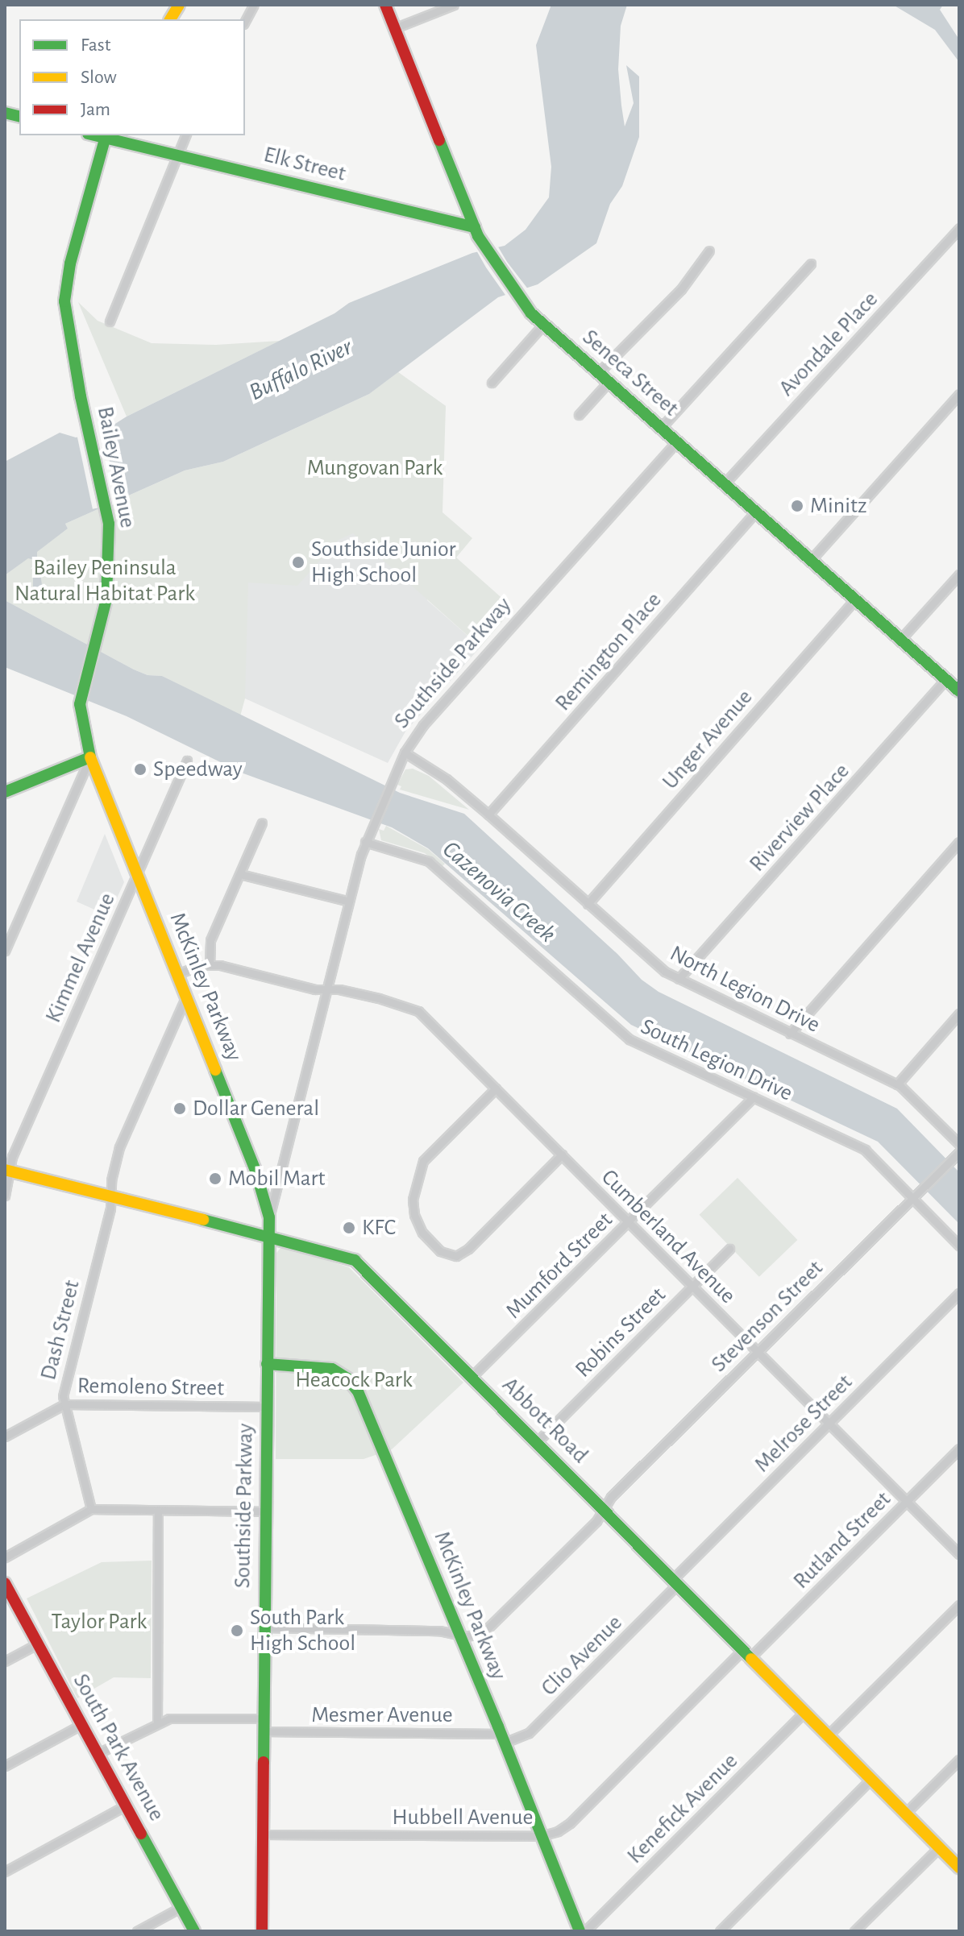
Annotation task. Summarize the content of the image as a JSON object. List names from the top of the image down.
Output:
{
  "streets": {
    "street": [
      "Elk Street",
      "Avondale Place",
      "Seneca Street",
      "Bailey Avenue",
      "Remington Place",
      "Southside Parkway",
      "Unger Avenue",
      "Riverview Place",
      "Kimmel Avenue",
      "McKinley Parkway",
      "North Legion Drive",
      "South Legion Drive",
      "Cumberland Avenue",
      "Mumford Street",
      "Stevenson Street",
      "Dash Street",
      "Robins Street",
      "Remoleno Street",
      "Abbott Road",
      "Melrose Street",
      "Rutland Street",
      "Clio Avenue",
      "Mesmer Avenue",
      "South Park Avenue",
      "Kenefick Avenue",
      "Hubbell Avenue"
    ]
  },
  "crossings": [
    ["Elk Street", "Seneca Street"],
    ["Elk Street", "Bailey Avenue"],
    ["Avondale Place", "Seneca Street"],
    ["Seneca Street", "Remington Place"],
    ["Seneca Street", "Southside Parkway"],
    ["Seneca Street", "Unger Avenue"],
    ["Seneca Street", "Riverview Place"],
    ["Bailey Avenue", "McKinley Parkway"],
    ["Remington Place", "North Legion Drive"],
    ["Southside Parkway", "McKinley Parkway"],
    ["Southside Parkway", "North Legion Drive"],
    ["Southside Parkway", "South Legion Drive"],
    ["Southside Parkway", "Cumberland Avenue"],
    ["Southside Parkway", "Remoleno Street"],
    ["Southside Parkway", "Abbott Road"],
    ["Southside Parkway", "Mesmer Avenue"],
    ["Southside Parkway", "Hubbell Avenue"],
    ["Unger Avenue", "North Legion Drive"],
    ["Riverview Place", "North Legion Drive"],
    ["Kimmel Avenue", "McKinley Parkway"],
    ["Kimmel Avenue", "Abbott Road"],
    ["McKinley Parkway", "Stevenson Street"],
    ["McKinley Parkway", "Dash Street"],
    ["McKinley Parkway", "Abbott Road"],
    ["McKinley Parkway", "Clio Avenue"],
    ["McKinley Parkway", "Mesmer Avenue"],
    ["McKinley Parkway", "Hubbell Avenue"],
    ["South Legion Drive", "Mumford Street"],
    ["South Legion Drive", "Stevenson Street"],
    ["Cumberland Avenue", "Mumford Street"],
    ["Cumberland Avenue", "Stevenson Street"],
    ["Cumberland Avenue", "Robins Street"],
    ["Cumberland Avenue", "Melrose Street"],
    ["Cumberland Avenue", "Rutland Street"],
    ["Mumford Street", "Abbott Road"],
    ["Stevenson Street", "Abbott Road"],
    ["Dash Street", "Remoleno Street"],
    ["Dash Street", "Abbott Road"],
    ["Robins Street", "Abbott Road"],
    ["Abbott Road", "Melrose Street"],
    ["Abbott Road", "Rutland Street"],
    ["Abbott Road", "Clio Avenue"],
    ["Abbott Road", "Kenefick Avenue"],
    ["Abbott Road", "Hubbell Avenue"],
    ["Melrose Street", "Clio Avenue"],
    ["Rutland Street", "Hubbell Avenue"],
    ["Clio Avenue", "Mesmer Avenue"]
  ],
  "water": ["Buffalo River", "Cazenovia Creek"],
  "parks": [
    "Mungovan Park",
    "Bailey Peninsula Natural Habitat Park",
    "Heacock Park",
    "Taylor Park"
  ],
  "places": [
    "Minitz",
    "Southside Junior High School",
    "Speedway",
    "Dollar General",
    "Mobil Mart",
    "KFC",
    "South Park High School"
  ],
  "legend": ["Fast", "Slow", "Jam"]
}
